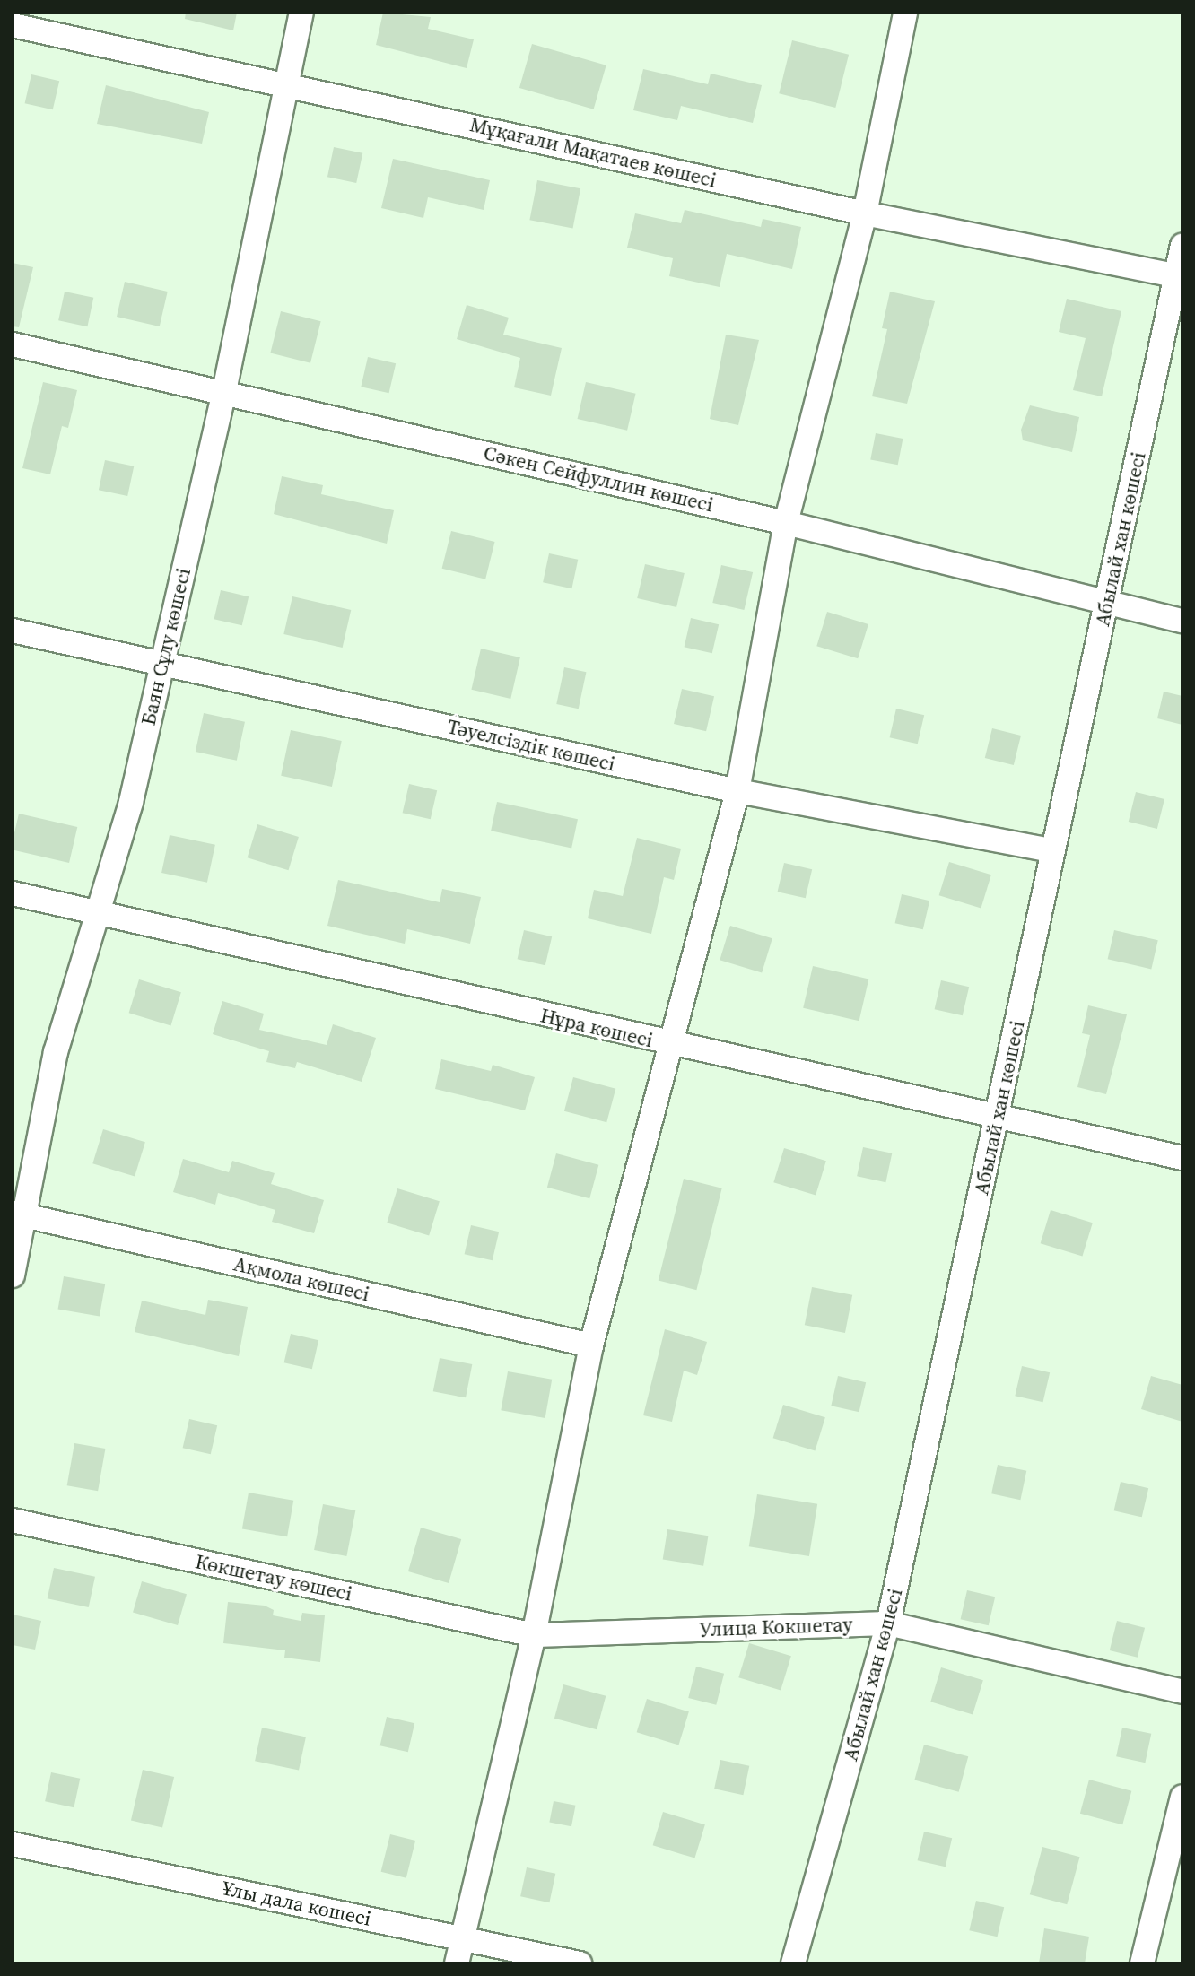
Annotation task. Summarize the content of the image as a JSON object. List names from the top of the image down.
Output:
{
  "streets": {
    "street": [
      "Мұқағали Мақатаев көшесі",
      "Сәкен Сейфуллин көшесі",
      "Абылай хан көшесі",
      "Баян Сұлу көшесі",
      "Тәуелсіздік көшесі",
      "Нұра көшесі",
      "Ақмола көшесі",
      "Көкшетау көшесі",
      "Улица Кокшетау",
      "Ұлы дала көшесі"
    ]
  },
  "crossings": [
    ["Мұқағали Мақатаев көшесі", "Абылай хан көшесі"],
    ["Мұқағали Мақатаев көшесі", "Баян Сұлу көшесі"],
    ["Сәкен Сейфуллин көшесі", "Абылай хан көшесі"],
    ["Сәкен Сейфуллин көшесі", "Баян Сұлу көшесі"],
    ["Абылай хан көшесі", "Тәуелсіздік көшесі"],
    ["Абылай хан көшесі", "Нұра көшесі"],
    ["Абылай хан көшесі", "Улица Кокшетау"],
    ["Баян Сұлу көшесі", "Тәуелсіздік көшесі"],
    ["Баян Сұлу көшесі", "Нұра көшесі"],
    ["Баян Сұлу көшесі", "Ақмола көшесі"],
    ["Көкшетау көшесі", "Улица Кокшетау"]
  ]
}
